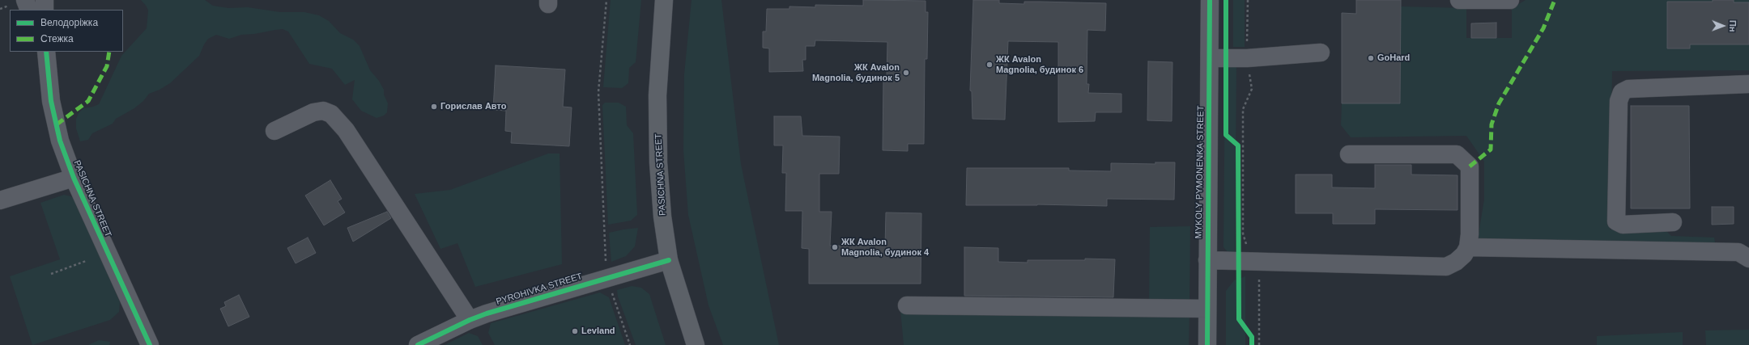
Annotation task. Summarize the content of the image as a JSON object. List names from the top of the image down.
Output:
{
  "streets": {
    "main road": ["PASICHNA STREET"],
    "street": ["MYKOLY PYMONENKA STREET", "PYROHIVKA STREET"]
  },
  "crossings": [
    ["PASICHNA STREET", "PYROHIVKA STREET"]
  ],
  "places": [
    "GoHard",
    "ЖК Avalon Magnolia, будинок 6",
    "ЖК Avalon Magnolia, будинок 5",
    "Горислав Авто",
    "ЖК Avalon Magnolia, будинок 4",
    "Levland"
  ],
  "legend": ["Велодоріжка", "Стежка"],
  "north": "right"
}
